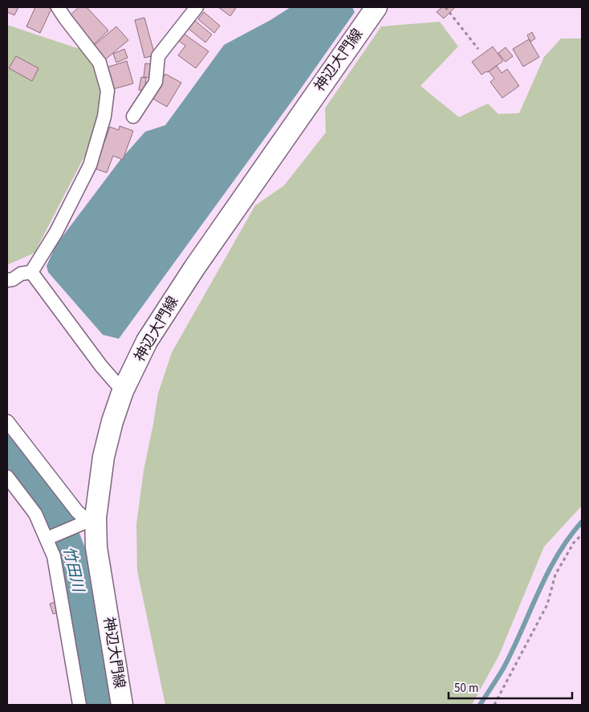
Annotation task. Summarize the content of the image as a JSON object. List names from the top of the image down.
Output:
{
  "streets": {
    "main road": ["神辺大門線"]
  },
  "water": ["竹田川"],
  "scale_bar": "50 m"
}
